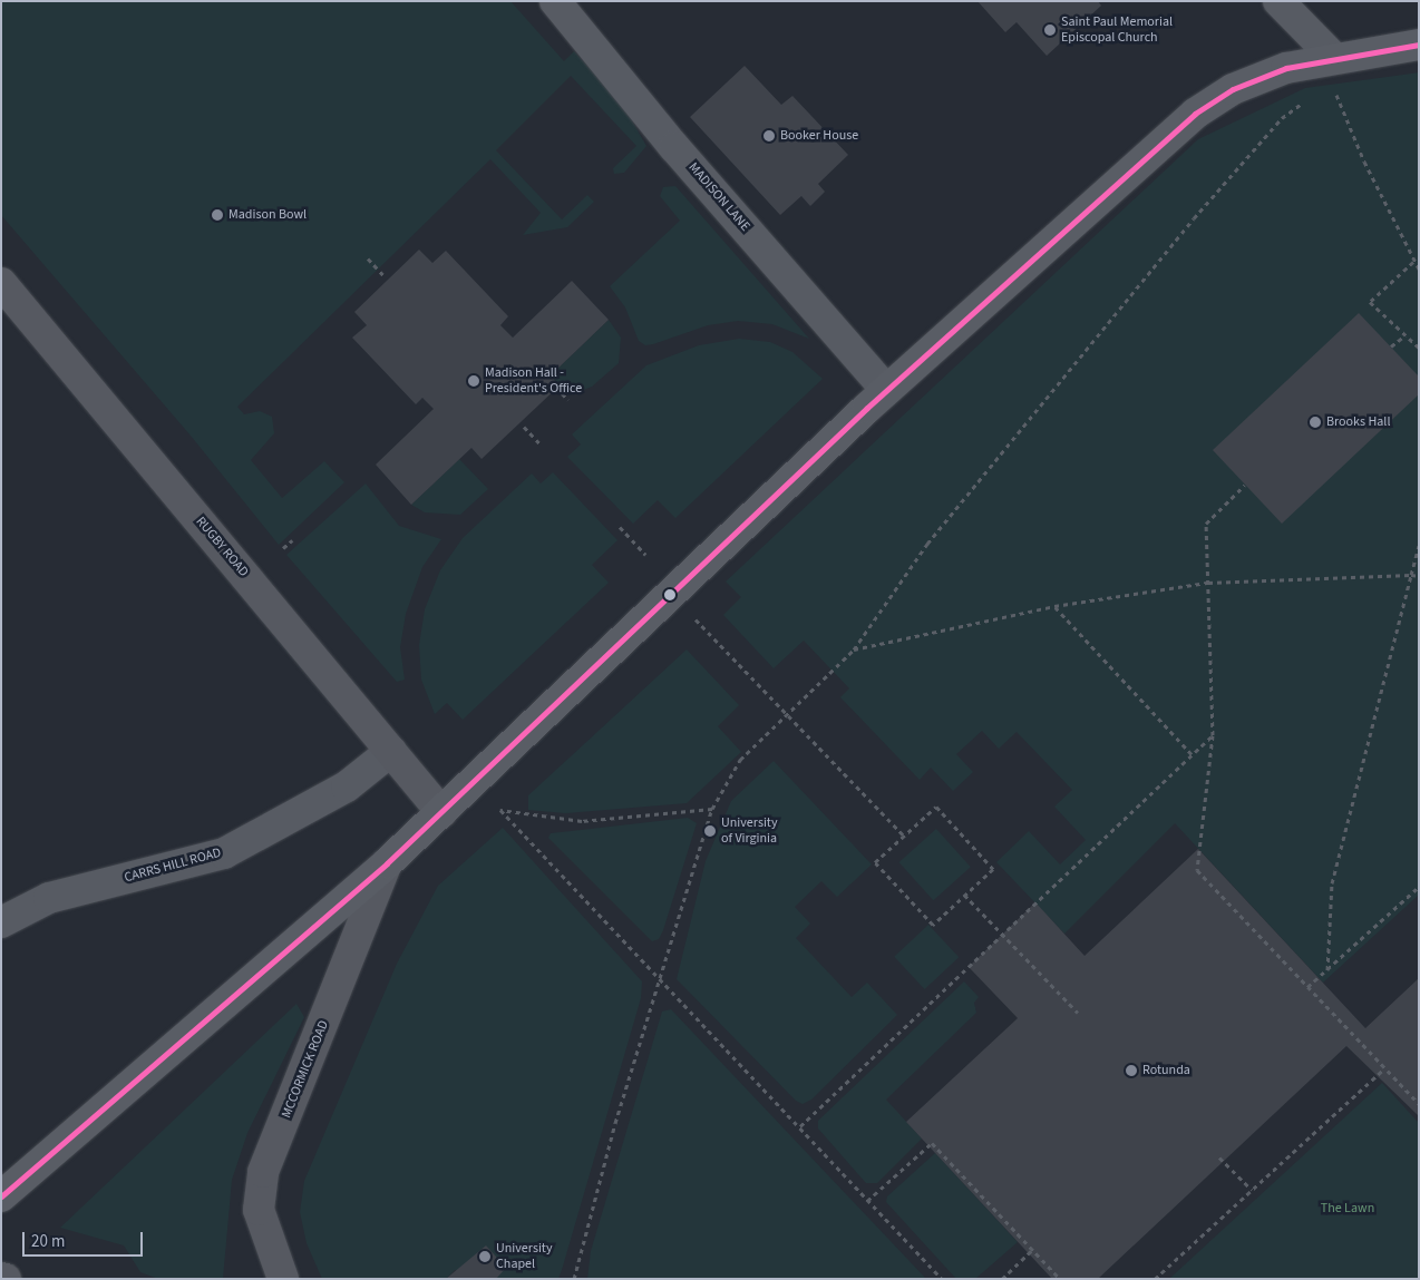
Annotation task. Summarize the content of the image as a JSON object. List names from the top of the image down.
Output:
{
  "streets": {
    "main road": ["RUGBY ROAD", "MCCORMICK ROAD"],
    "street": ["MADISON LANE", "CARRS HILL ROAD"]
  },
  "crossings": [
    ["RUGBY ROAD", "CARRS HILL ROAD"]
  ],
  "parks": ["The Lawn"],
  "places": [
    "Saint Paul Memorial Episcopal Church",
    "Booker House",
    "Madison Bowl",
    "Madison Hall - President's Office",
    "Brooks Hall",
    "University of Virginia",
    "Rotunda",
    "University Chapel"
  ],
  "scale_bar": "20 m"
}
